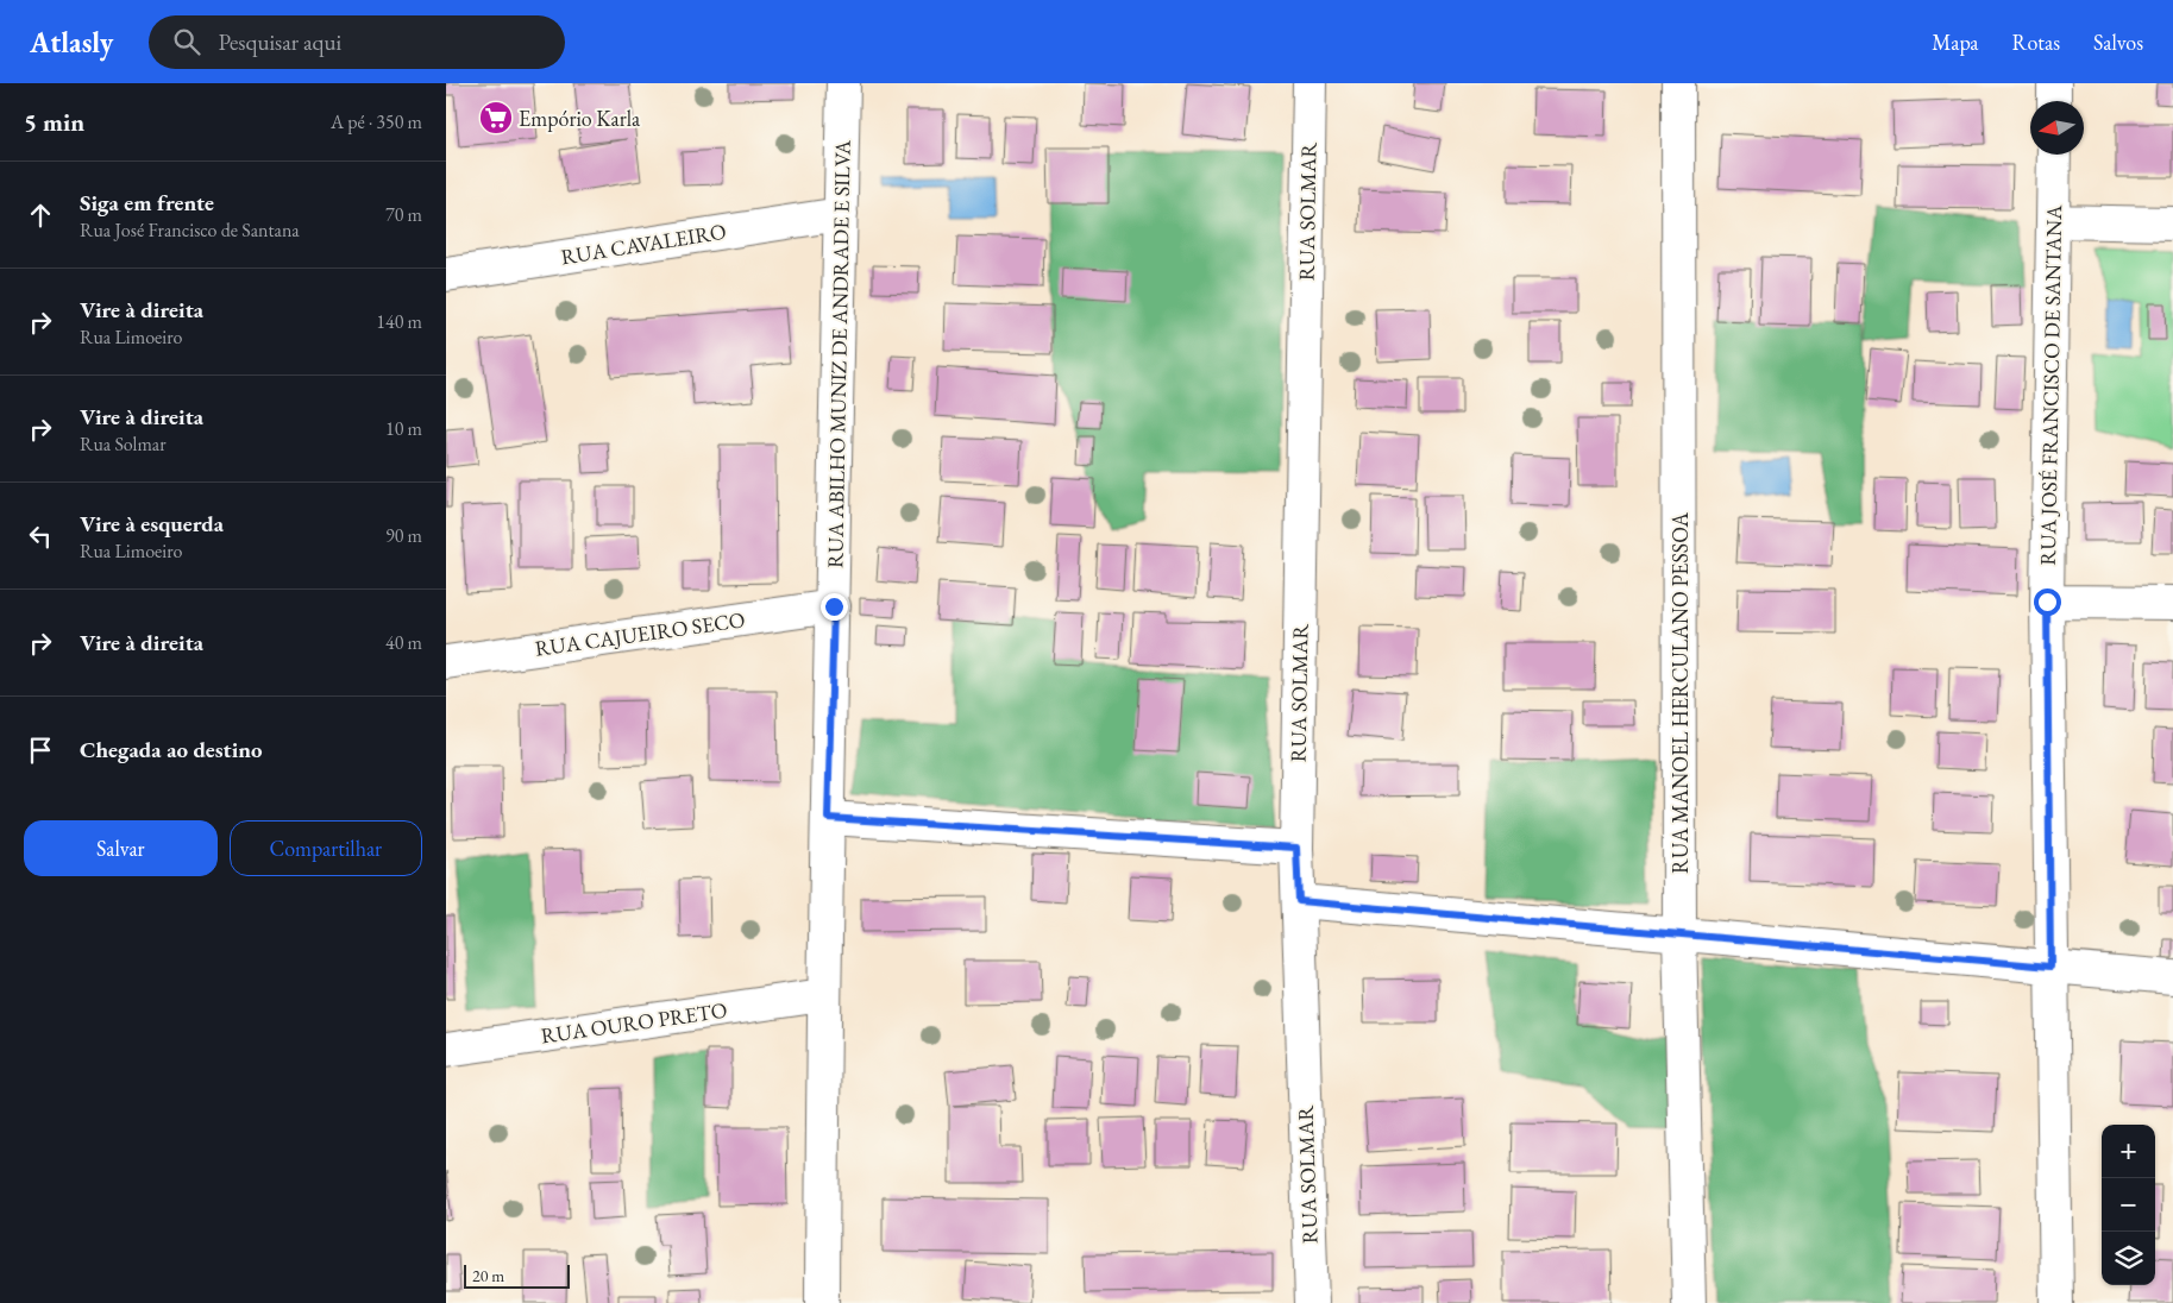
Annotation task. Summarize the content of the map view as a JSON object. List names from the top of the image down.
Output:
{
  "streets": {
    "street": [
      "RUA SOLMAR",
      "RUA CAVALEIRO",
      "RUA ABILHO MUNIZ DE ANDRADE E SILVA",
      "RUA JOSÉ FRANCISCO DE SANTANA",
      "RUA CAJUEIRO SECO",
      "RUA MANOEL HERCULANO PESSOA",
      "RUA OURO PRETO"
    ]
  },
  "crossings": [
    ["RUA CAVALEIRO", "RUA ABILHO MUNIZ DE ANDRADE E SILVA"],
    ["RUA ABILHO MUNIZ DE ANDRADE E SILVA", "RUA CAJUEIRO SECO"],
    ["RUA ABILHO MUNIZ DE ANDRADE E SILVA", "RUA OURO PRETO"]
  ],
  "places": {
    "supermarket": ["Empório Karla"]
  },
  "scale_bar": "20 m",
  "north": "left",
  "page": {
    "header": "Atlasly",
    "search": "Pesquisar aqui",
    "nav": ["Mapa", "Rotas", "Salvos"],
    "heading": ["5 min", "A pé · 350 m"],
    "list": [
      ["Siga em frente", "Rua José Francisco de Santana", "70 m"],
      ["Vire à direita", "Rua Limoeiro", "140 m"],
      ["Vire à direita", "Rua Solmar", "10 m"],
      ["Vire à esquerda", "Rua Limoeiro", "90 m"],
      ["Vire à direita", "40 m"],
      "Chegada ao destino"
    ],
    "buttons": ["Salvar", "Compartilhar"],
    "map_buttons": ["+", "−"],
    "scale": "20 m"
  }
}
